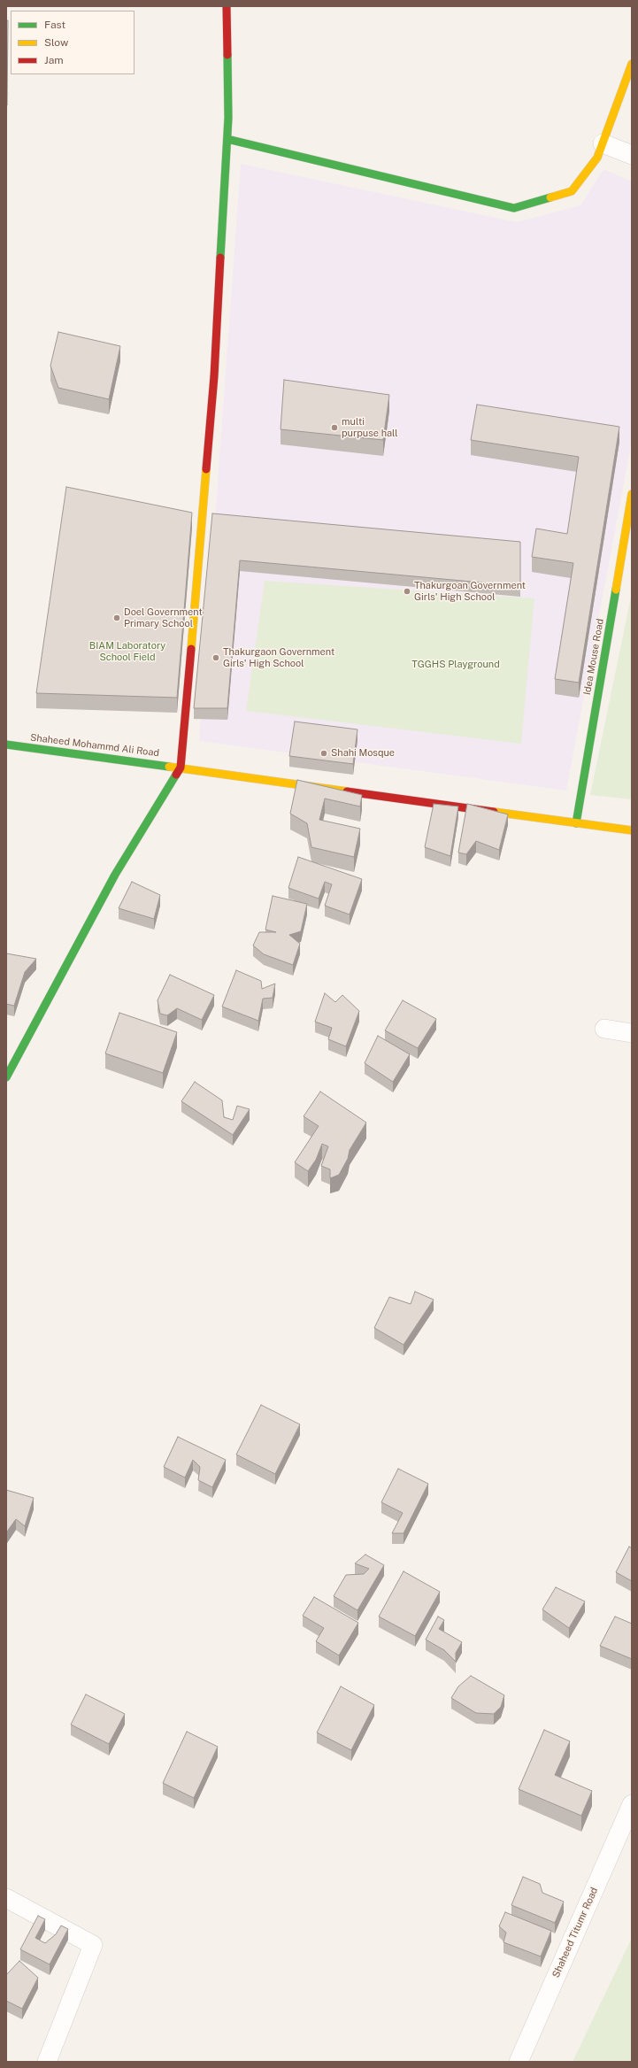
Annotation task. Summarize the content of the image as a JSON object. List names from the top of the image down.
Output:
{
  "streets": {
    "street": ["Idea Mouse Road", "Shaheed Mohammd Ali Road", "Shaheed Titumr Road"]
  },
  "crossings": [
    ["Idea Mouse Road", "Shaheed Mohammd Ali Road"]
  ],
  "parks": ["BIAM Laboratory School Field", "TGGHS Playground"],
  "places": [
    "multi purpuse hall",
    "Thakurgoan Government Girls' High School",
    "Doel Government Primary School",
    "Thakurgaon Government Girls' High School",
    "Shahi Mosque"
  ],
  "legend": ["Fast", "Slow", "Jam"]
}
